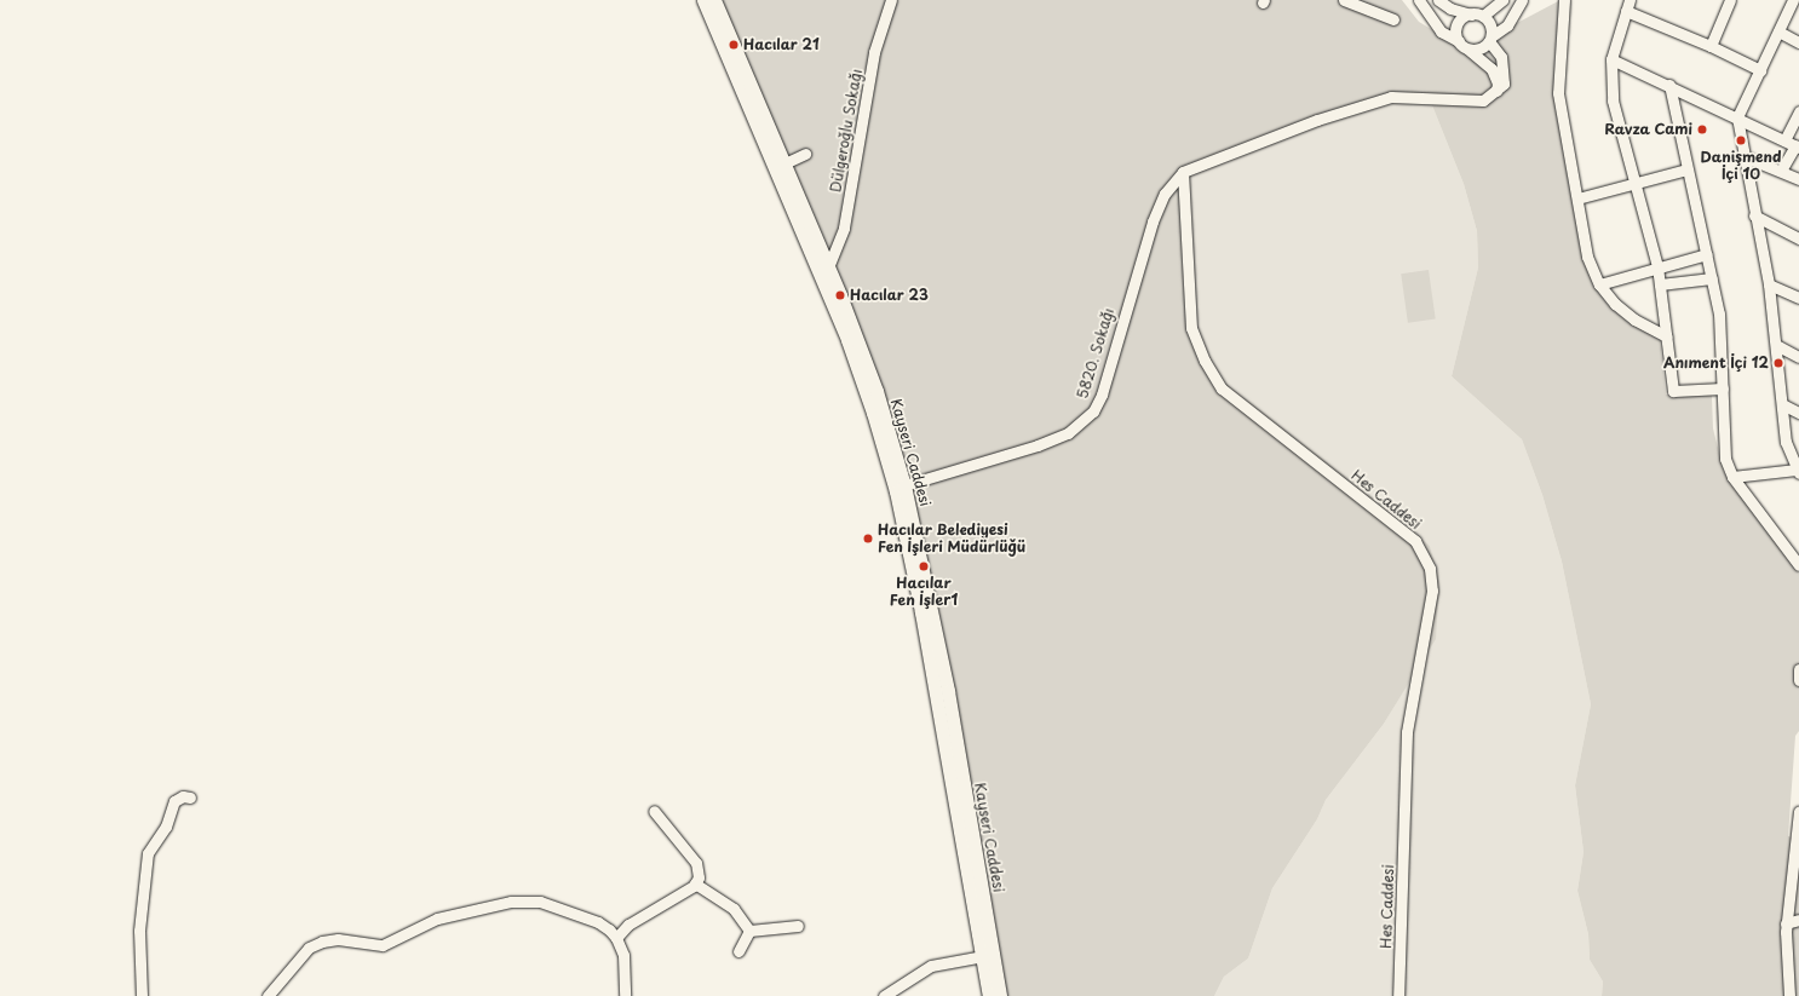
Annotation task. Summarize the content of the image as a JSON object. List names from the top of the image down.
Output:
{
  "streets": {
    "main road": ["Kayseri Caddesi"],
    "street": ["Dülgeroğlu Sokağı", "5820. Sokağı", "Hes Caddesi"]
  },
  "crossings": [
    ["Dülgeroğlu Sokağı", "Kayseri Caddesi"],
    ["5820. Sokağı", "Kayseri Caddesi"],
    ["5820. Sokağı", "Hes Caddesi"]
  ],
  "places": [
    "Hacılar 21",
    "Ravza Cami",
    "Danişmend İçi 10",
    "Hacılar 23",
    "Anıment İçi 12",
    "Hacılar Belediyesi Fen İşleri Müdürlüğü",
    "Hacılar Fen İşler1"
  ]
}
